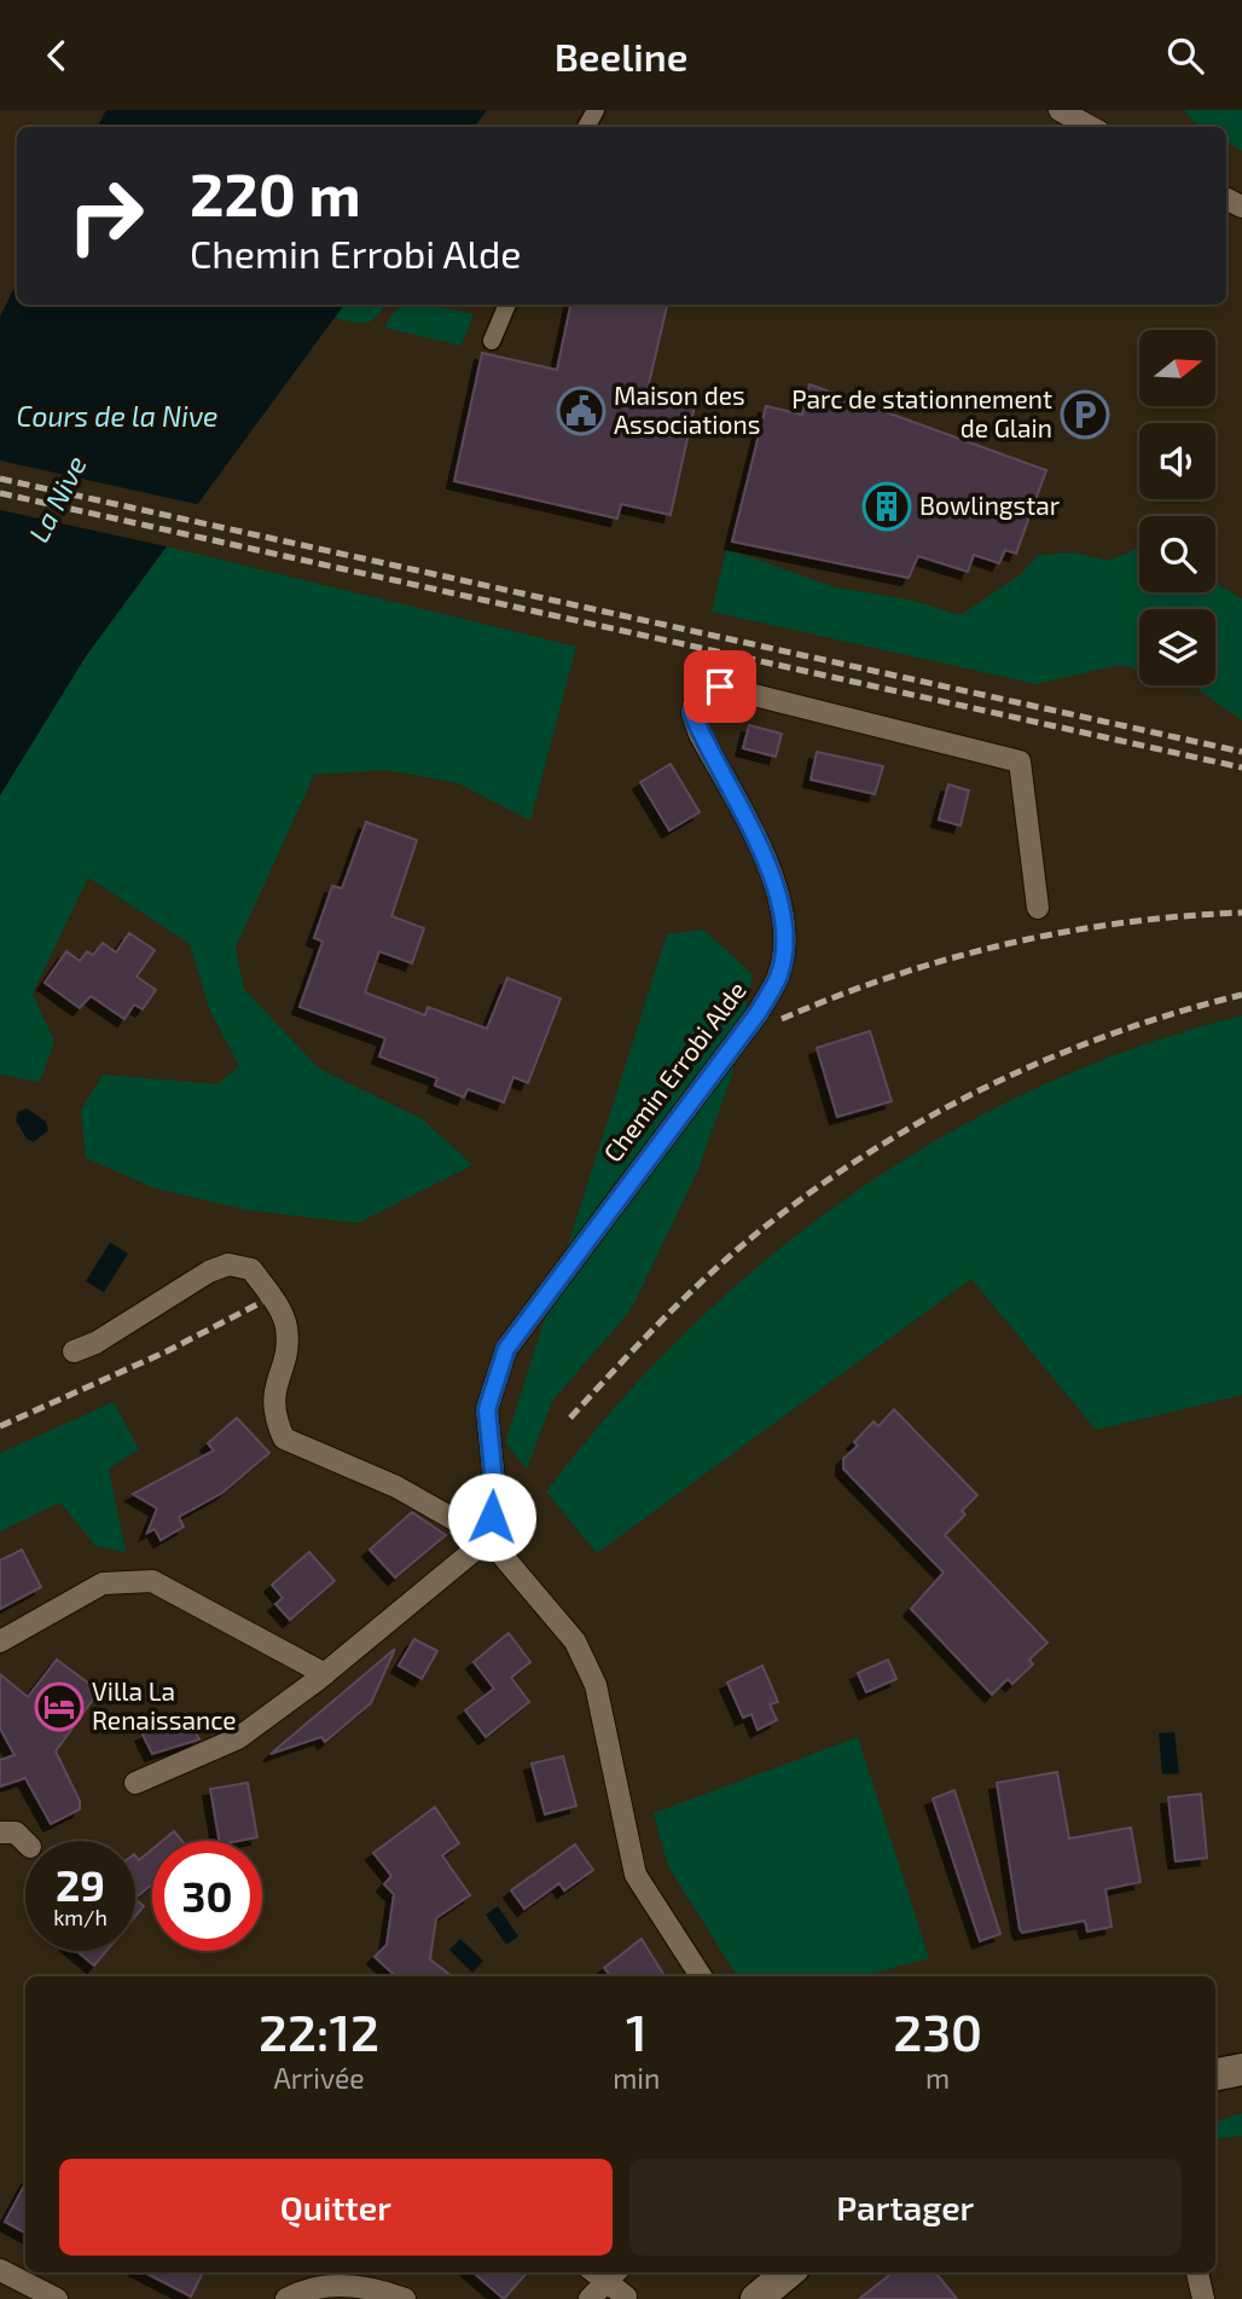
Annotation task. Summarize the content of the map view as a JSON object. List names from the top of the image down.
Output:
{
  "streets": {
    "street": ["Chemin Errobi Alde"]
  },
  "water": ["Cours de la Nive", "La Nive"],
  "places": {
    "public building": ["Maison des Associations"],
    "parking": ["Parc de stationnement de Glain"],
    "building": ["Bowlingstar"],
    "hotel": ["Villa La Renaissance"]
  },
  "north": "right",
  "page": {
    "header": "Beeline",
    "turn": ["220 m", "Chemin Errobi Alde"],
    "speed": "29 km/h",
    "limit": "30",
    "eta": [
      "22:12",
      "Arrivée",
      "1",
      "min",
      "230",
      "m"
    ],
    "buttons": ["Quitter", "Partager"]
  }
}
